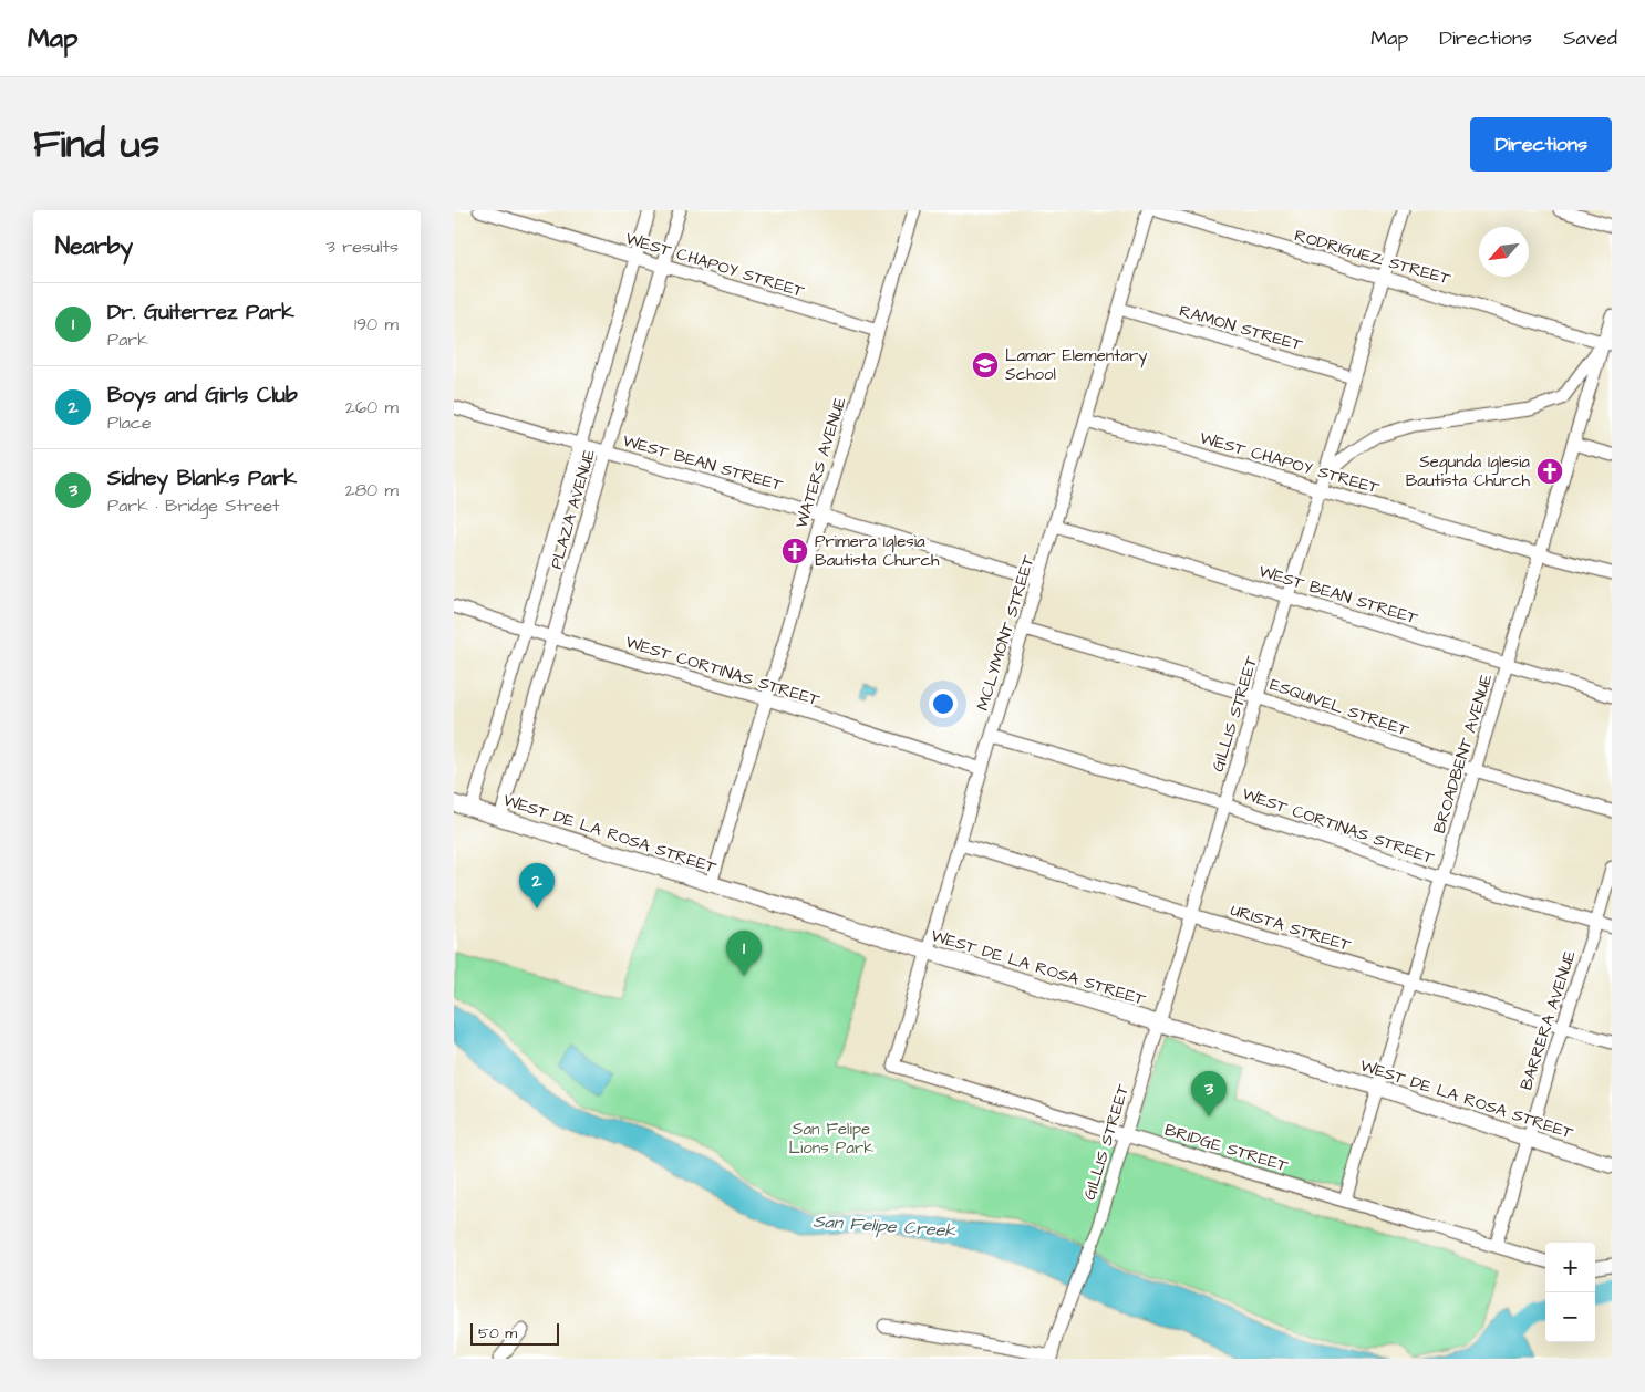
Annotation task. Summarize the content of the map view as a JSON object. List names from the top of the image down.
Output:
{
  "streets": {
    "street": [
      "RODRIGUEZ STREET",
      "WEST CHAPOY STREET",
      "RAMON STREET",
      "WEST BEAN STREET",
      "WATERS AVENUE",
      "PLAZA AVENUE",
      "MCLYMONT STREET",
      "WEST CORTINAS STREET",
      "ESQUIVEL STREET",
      "GILLIS STREET",
      "BROADBENT AVENUE",
      "WEST DE LA ROSA STREET",
      "URISTA STREET",
      "BARRERA AVENUE",
      "BRIDGE STREET"
    ]
  },
  "crossings": [
    ["RODRIGUEZ STREET", "GILLIS STREET"],
    ["RODRIGUEZ STREET", "BROADBENT AVENUE"],
    ["WEST CHAPOY STREET", "WATERS AVENUE"],
    ["WEST CHAPOY STREET", "PLAZA AVENUE"],
    ["WEST CHAPOY STREET", "MCLYMONT STREET"],
    ["WEST CHAPOY STREET", "GILLIS STREET"],
    ["WEST CHAPOY STREET", "BROADBENT AVENUE"],
    ["RAMON STREET", "MCLYMONT STREET"],
    ["RAMON STREET", "GILLIS STREET"],
    ["WEST BEAN STREET", "WATERS AVENUE"],
    ["WEST BEAN STREET", "PLAZA AVENUE"],
    ["WEST BEAN STREET", "MCLYMONT STREET"],
    ["WEST BEAN STREET", "GILLIS STREET"],
    ["WEST BEAN STREET", "BROADBENT AVENUE"],
    ["WATERS AVENUE", "WEST CORTINAS STREET"],
    ["WATERS AVENUE", "WEST DE LA ROSA STREET"],
    ["PLAZA AVENUE", "WEST CORTINAS STREET"],
    ["PLAZA AVENUE", "WEST DE LA ROSA STREET"],
    ["MCLYMONT STREET", "WEST CORTINAS STREET"],
    ["MCLYMONT STREET", "ESQUIVEL STREET"],
    ["MCLYMONT STREET", "WEST DE LA ROSA STREET"],
    ["MCLYMONT STREET", "URISTA STREET"],
    ["MCLYMONT STREET", "BRIDGE STREET"],
    ["WEST CORTINAS STREET", "GILLIS STREET"],
    ["WEST CORTINAS STREET", "BROADBENT AVENUE"],
    ["WEST CORTINAS STREET", "BARRERA AVENUE"],
    ["ESQUIVEL STREET", "GILLIS STREET"],
    ["ESQUIVEL STREET", "BROADBENT AVENUE"],
    ["GILLIS STREET", "WEST DE LA ROSA STREET"],
    ["GILLIS STREET", "URISTA STREET"],
    ["GILLIS STREET", "BRIDGE STREET"],
    ["BROADBENT AVENUE", "WEST DE LA ROSA STREET"],
    ["BROADBENT AVENUE", "URISTA STREET"],
    ["BROADBENT AVENUE", "BRIDGE STREET"],
    ["WEST DE LA ROSA STREET", "BARRERA AVENUE"],
    ["URISTA STREET", "BARRERA AVENUE"],
    ["BARRERA AVENUE", "BRIDGE STREET"]
  ],
  "water": ["San Felipe Creek"],
  "parks": ["San Felipe Lions Park"],
  "places": {
    "school or university": ["Lamar Elementary School"],
    "church": ["Segunda Iglesia Bautista Church", "Primera Iglesia Bautista Church"]
  },
  "scale_bar": "50 m",
  "north": "bottom left",
  "page": {
    "header": "Map",
    "nav": ["Map", "Directions", "Saved"],
    "title": "Find us",
    "buttons": "Directions",
    "heading": ["Nearby", "3 results"],
    "list": [
      {
        "mark": "1",
        "name": "Dr. Guiterrez Park",
        "note": "Park",
        "value": "190 m"
      },
      {
        "mark": "2",
        "name": "Boys and Girls Club",
        "note": "Place",
        "value": "260 m"
      },
      {
        "mark": "3",
        "name": "Sidney Blanks Park",
        "note": "Park · Bridge Street",
        "value": "280 m"
      }
    ],
    "pins": ["2", "1", "3"],
    "map_buttons": ["+", "−"],
    "scale": "50 m"
  }
}
